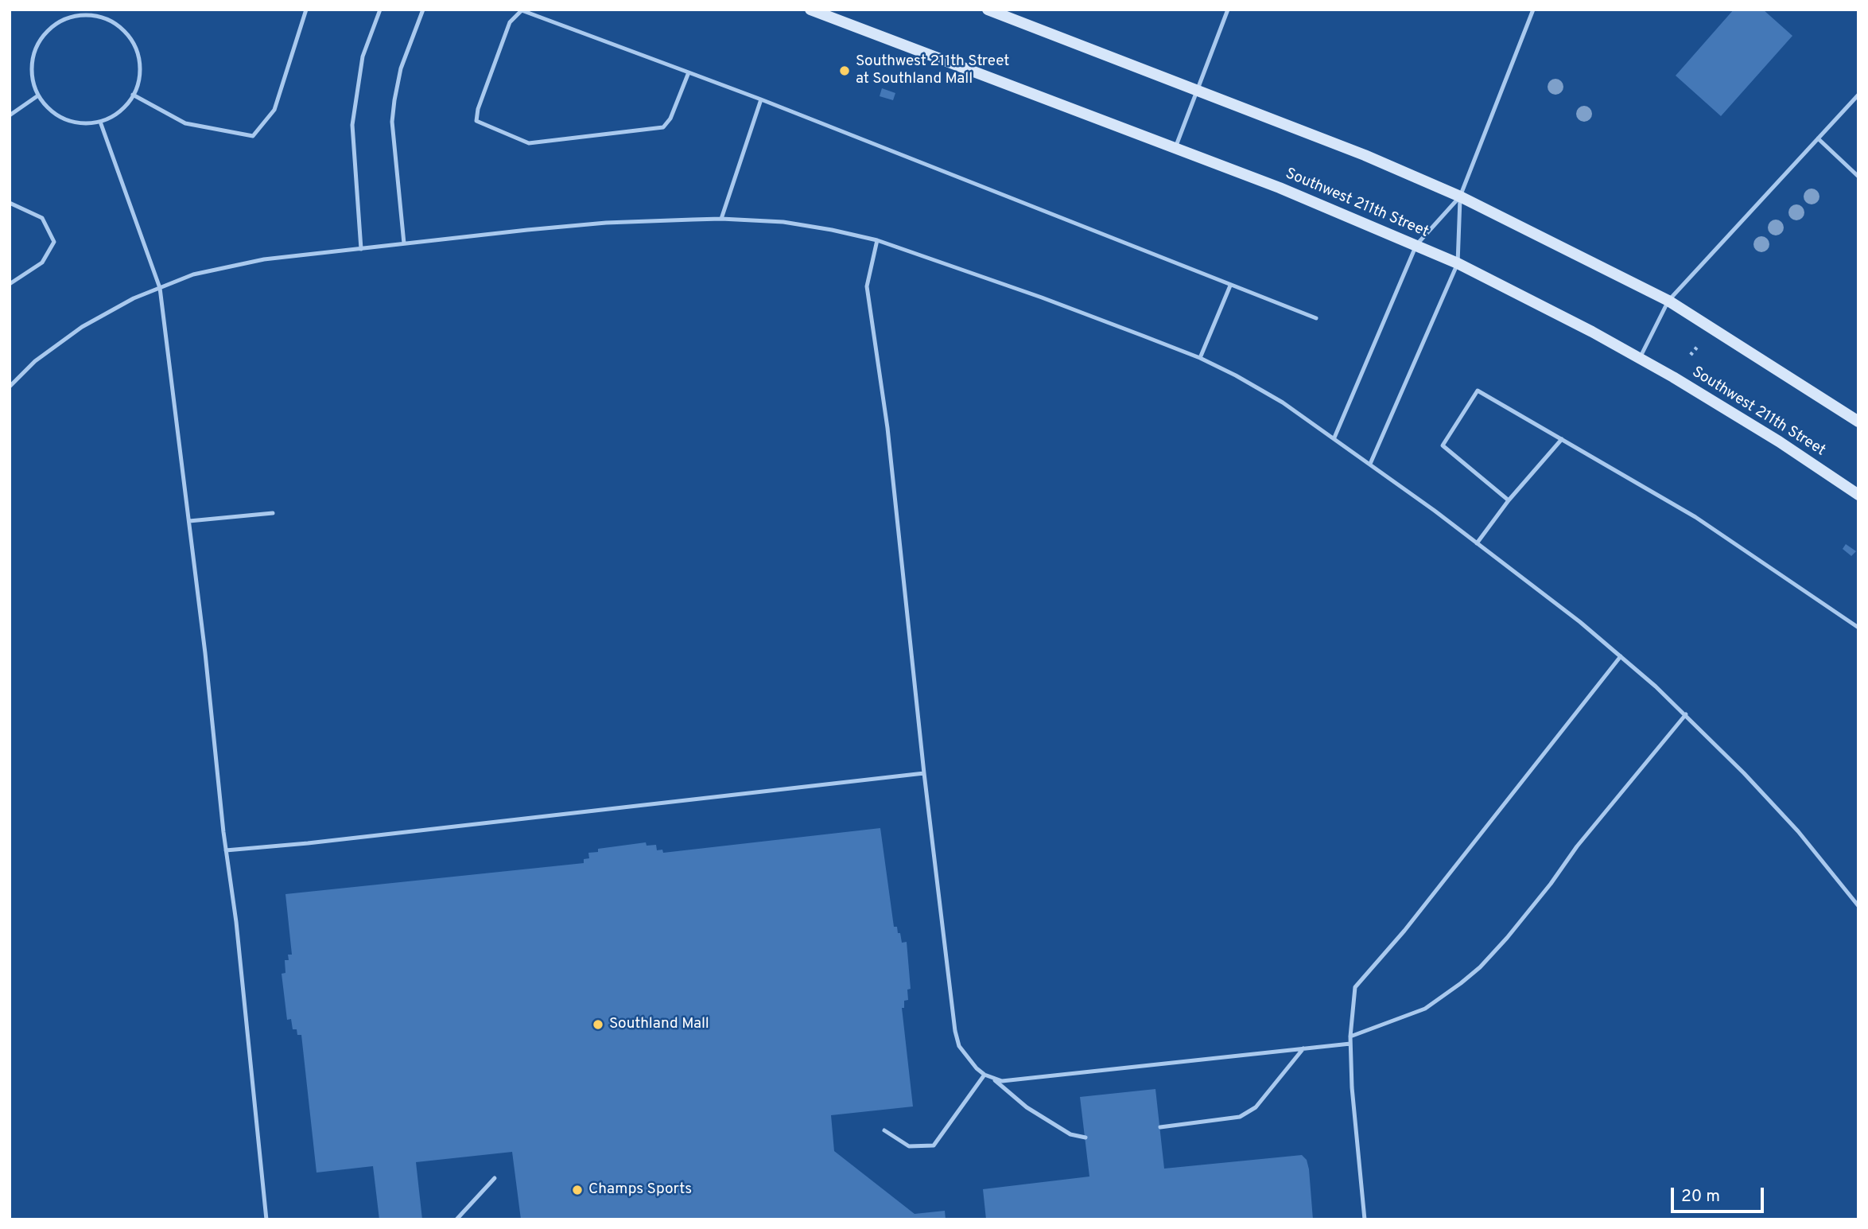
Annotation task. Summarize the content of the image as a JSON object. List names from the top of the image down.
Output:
{
  "streets": {
    "main road": ["Southwest 211th Street"]
  },
  "places": ["Southwest 211th Street at Southland Mall", "Southland Mall", "Champs Sports"],
  "scale_bar": "20 m"
}
